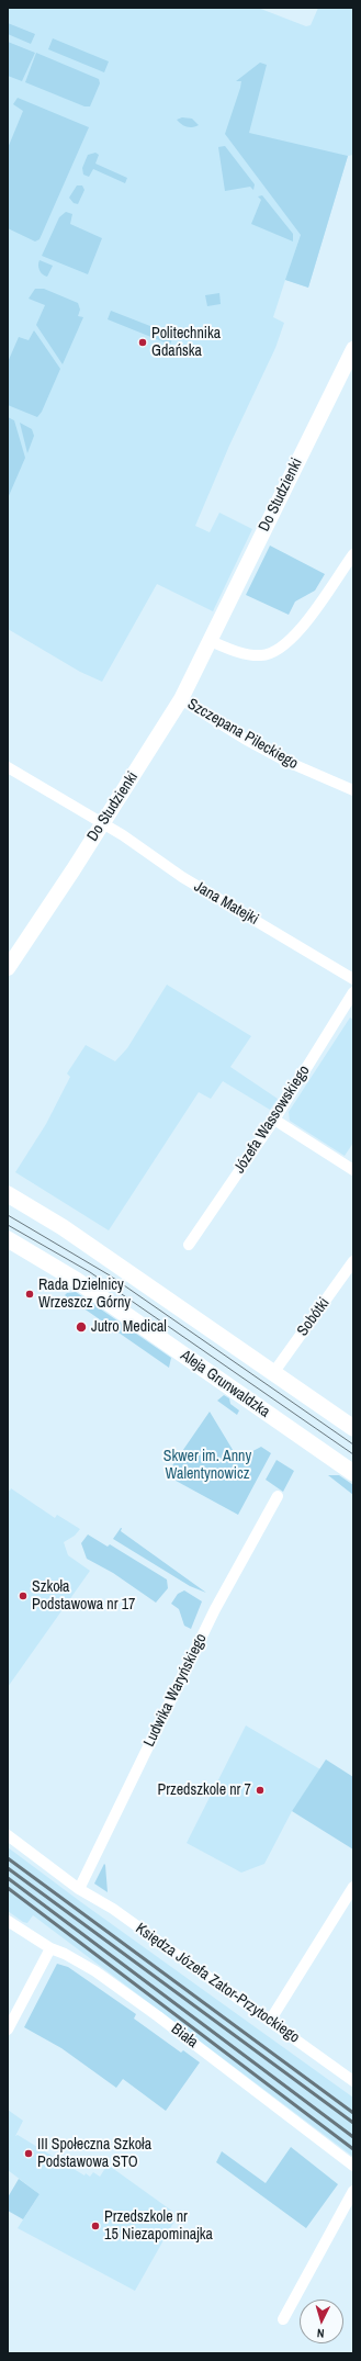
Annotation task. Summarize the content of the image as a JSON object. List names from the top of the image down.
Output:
{
  "streets": {
    "main road": ["Do Studzienki", "Aleja Grunwaldzka"],
    "street": [
      "Szczepana Pileckiego",
      "Jana Matejki",
      "Józefa Wassowskiego",
      "Sobótki",
      "Ludwika Waryńskiego",
      "Księdza Józefa Zator-Przytockiego",
      "Biała"
    ]
  },
  "crossings": [
    ["Do Studzienki", "Szczepana Pileckiego"],
    ["Do Studzienki", "Jana Matejki"],
    ["Ludwika Waryńskiego", "Księdza Józefa Zator-Przytockiego"]
  ],
  "parks": ["Skwer im. Anny Walentynowicz"],
  "places": [
    "Politechnika Gdańska",
    "Rada Dzielnicy Wrzeszcz Górny",
    "Jutro Medical",
    "Szkoła Podstawowa nr 17",
    "Przedszkole nr 7",
    "III Społeczna Szkoła Podstawowa STO",
    "Przedszkole nr 15 Niezapominajka"
  ],
  "north": "bottom"
}
